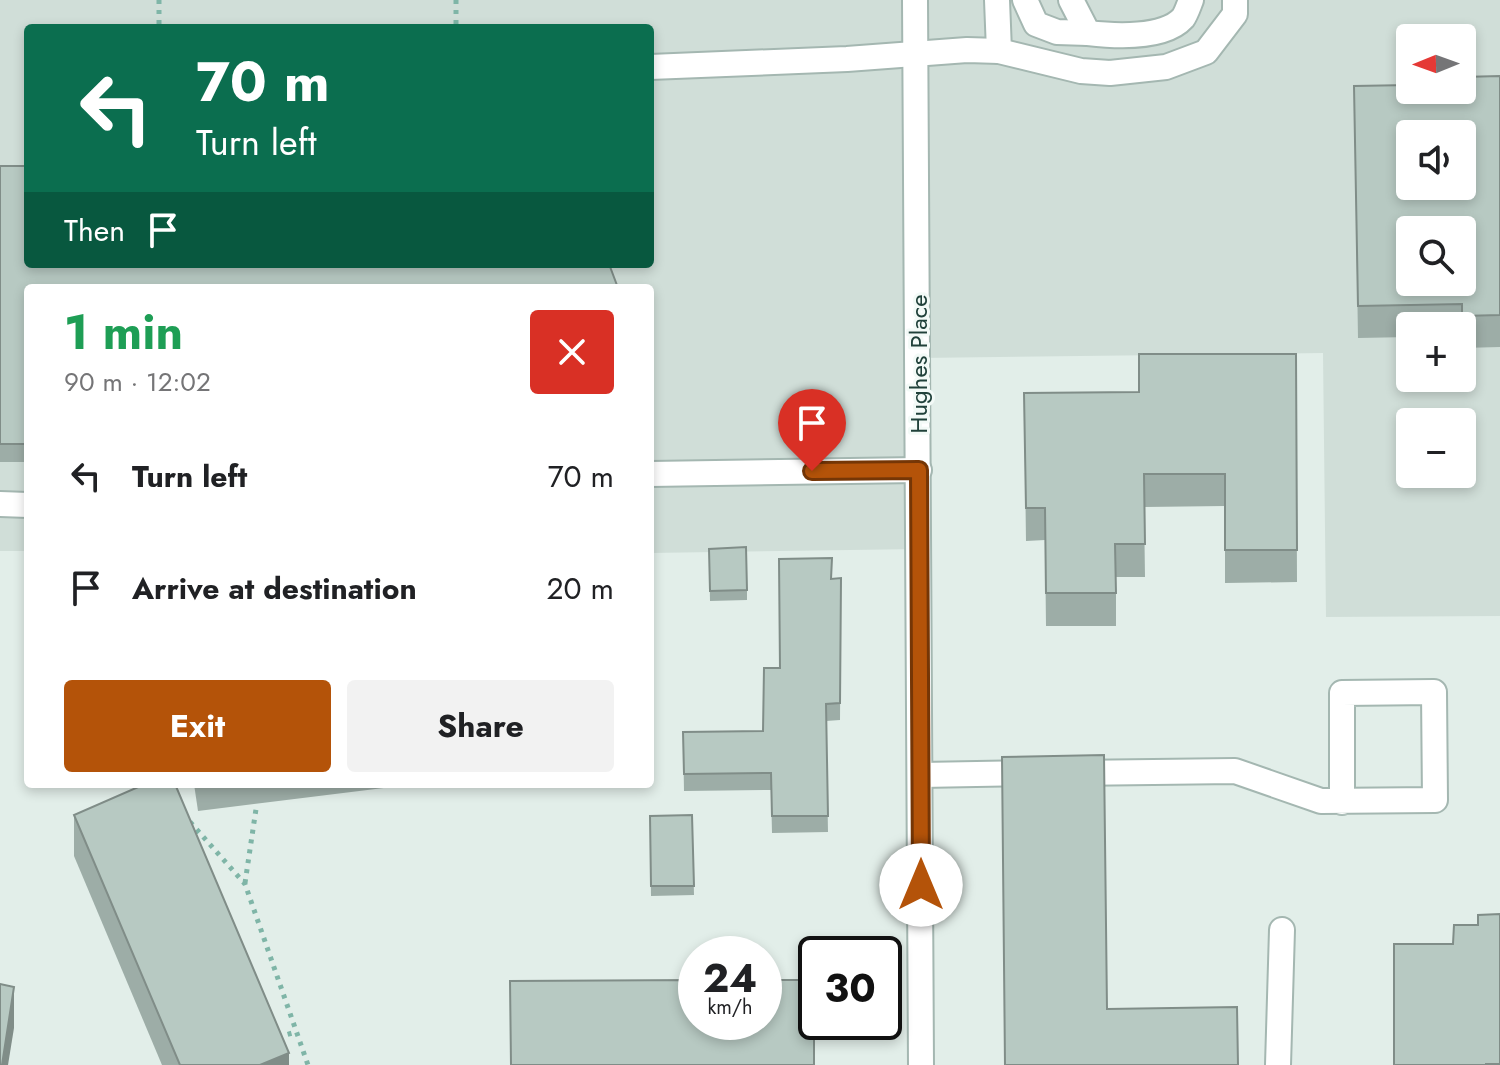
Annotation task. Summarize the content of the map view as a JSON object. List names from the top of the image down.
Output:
{
  "streets": {
    "street": ["Hughes Place"]
  },
  "north": "left",
  "page": {
    "map_buttons": ["+", "−"],
    "turn": ["70 m", "Turn left"],
    "then": "Then",
    "heading": ["1 min", "90 m · 12:02"],
    "list": [
      {
        "name": "Turn left",
        "value": "70 m"
      },
      {
        "name": "Arrive at destination",
        "value": "20 m"
      }
    ],
    "buttons": ["Exit", "Share"],
    "speed": "24 km/h",
    "limit": "30"
  }
}
